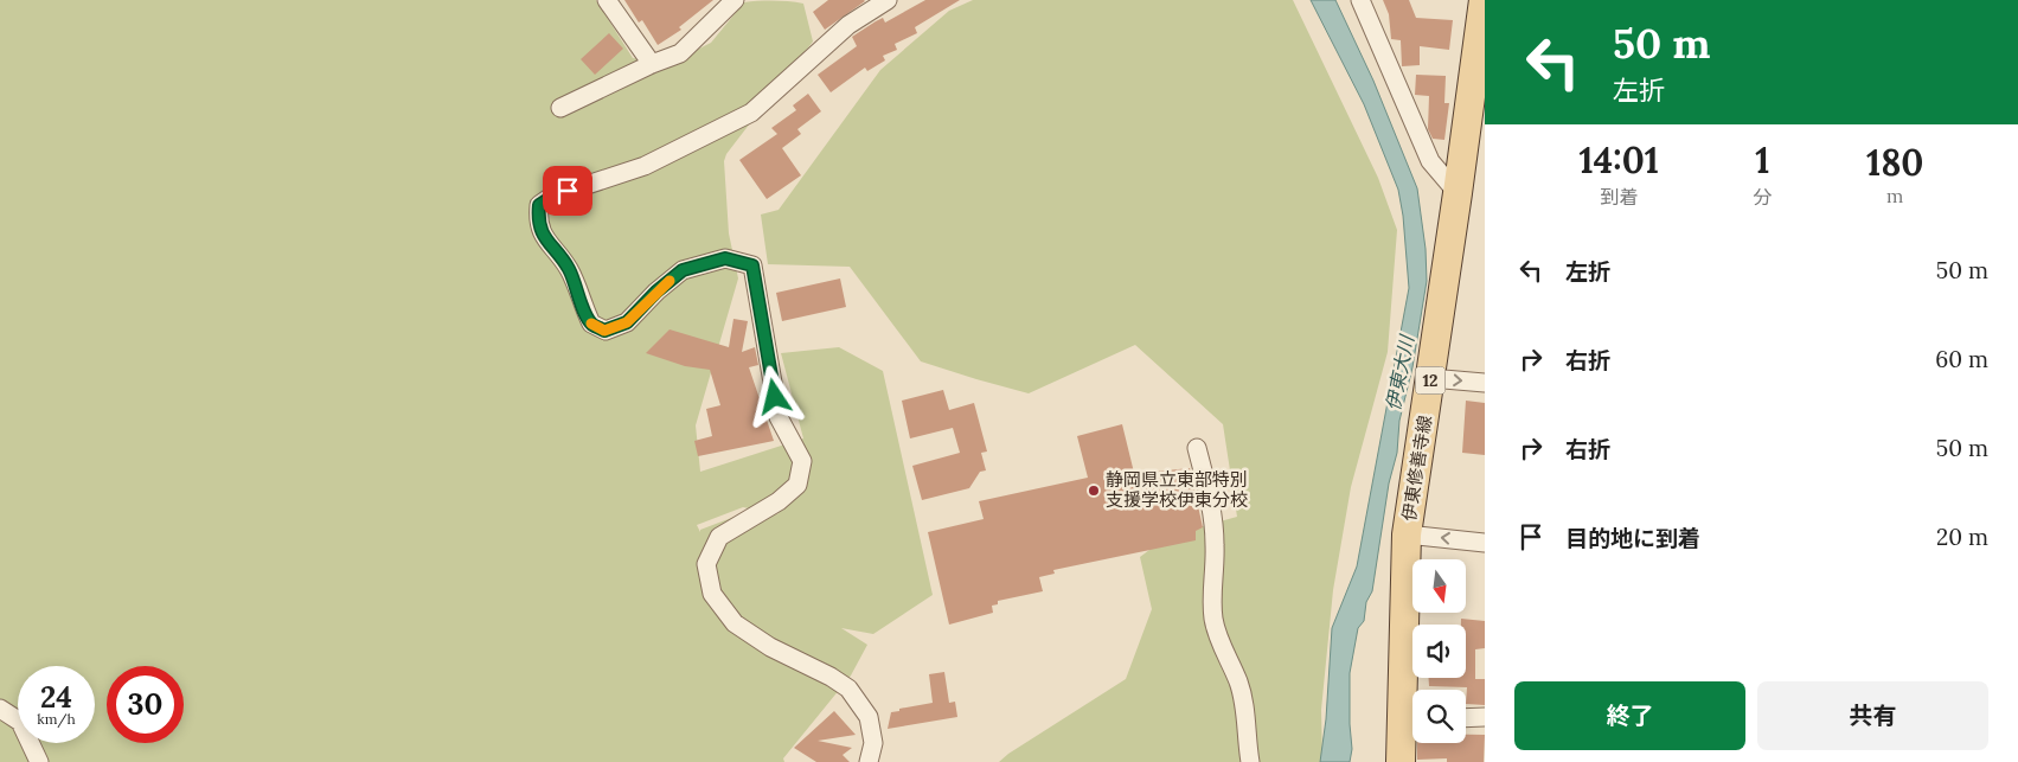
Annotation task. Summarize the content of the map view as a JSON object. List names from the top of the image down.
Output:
{
  "streets": {
    "main road": ["12", "伊東修善寺線"]
  },
  "water": ["伊東大川"],
  "places": ["静岡県立東部特別 支援学校伊東分校"],
  "north": "bottom",
  "page": {
    "turn": ["50 m", "左折"],
    "eta": [
      "14:01",
      "到着",
      "1",
      "分",
      "180",
      "m"
    ],
    "list": [
      {
        "name": "左折",
        "value": "50 m"
      },
      {
        "name": "右折",
        "value": "60 m"
      },
      {
        "name": "右折",
        "value": "50 m"
      },
      {
        "name": "目的地に到着",
        "value": "20 m"
      }
    ],
    "speed": "24 km/h",
    "limit": "30",
    "buttons": ["終了", "共有"]
  }
}
